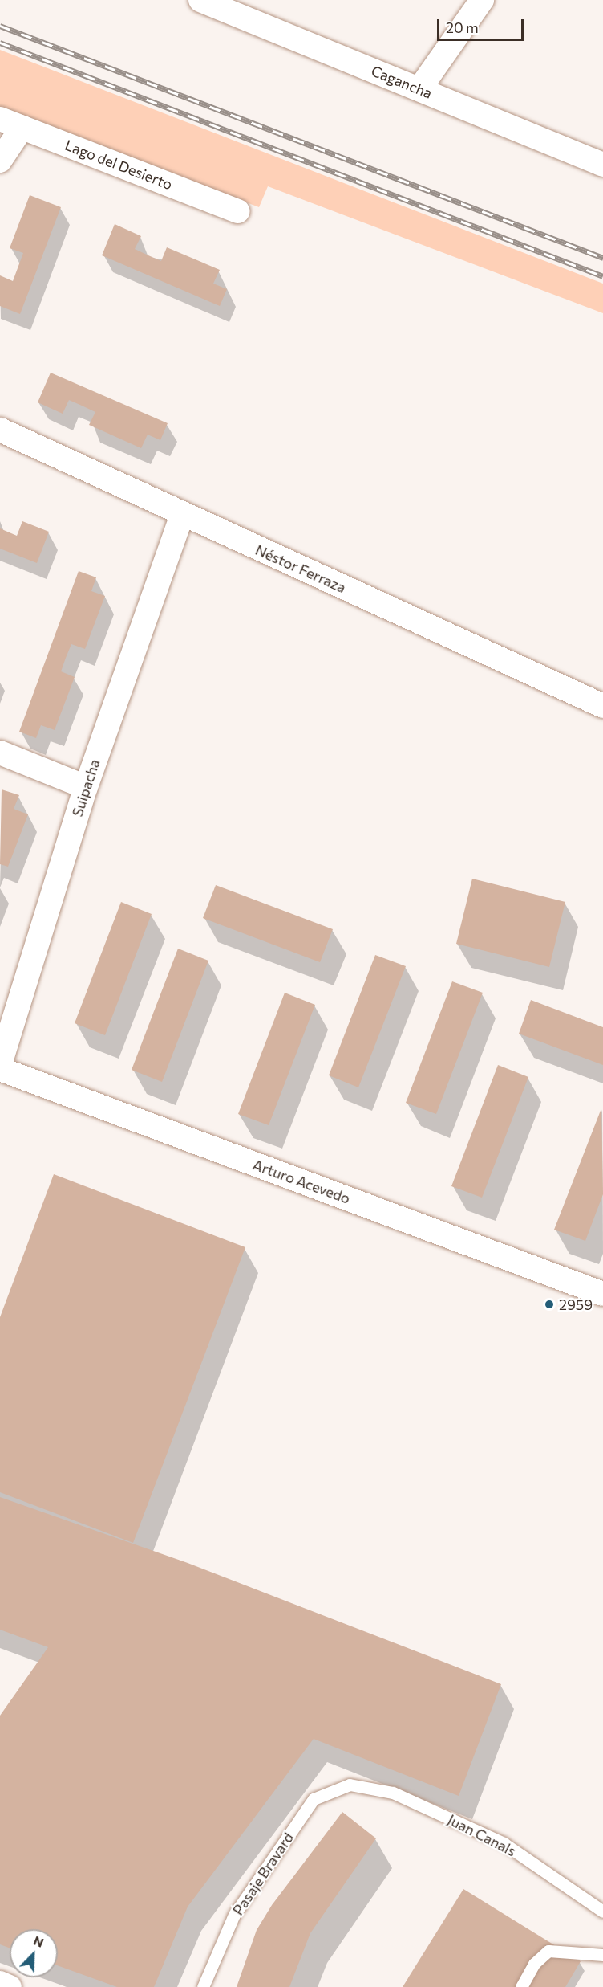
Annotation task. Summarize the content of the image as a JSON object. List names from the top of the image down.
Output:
{
  "streets": {
    "street": [
      "Cagancha",
      "Lago del Desierto",
      "Néstor Ferraza",
      "Suipacha",
      "Arturo Acevedo"
    ],
    "lane": ["Juan Canals", "Pasaje Bravard"]
  },
  "crossings": [
    ["Néstor Ferraza", "Suipacha"],
    ["Juan Canals", "Pasaje Bravard"]
  ],
  "places": ["2959"],
  "scale_bar": "20 m",
  "north": "top right"
}
